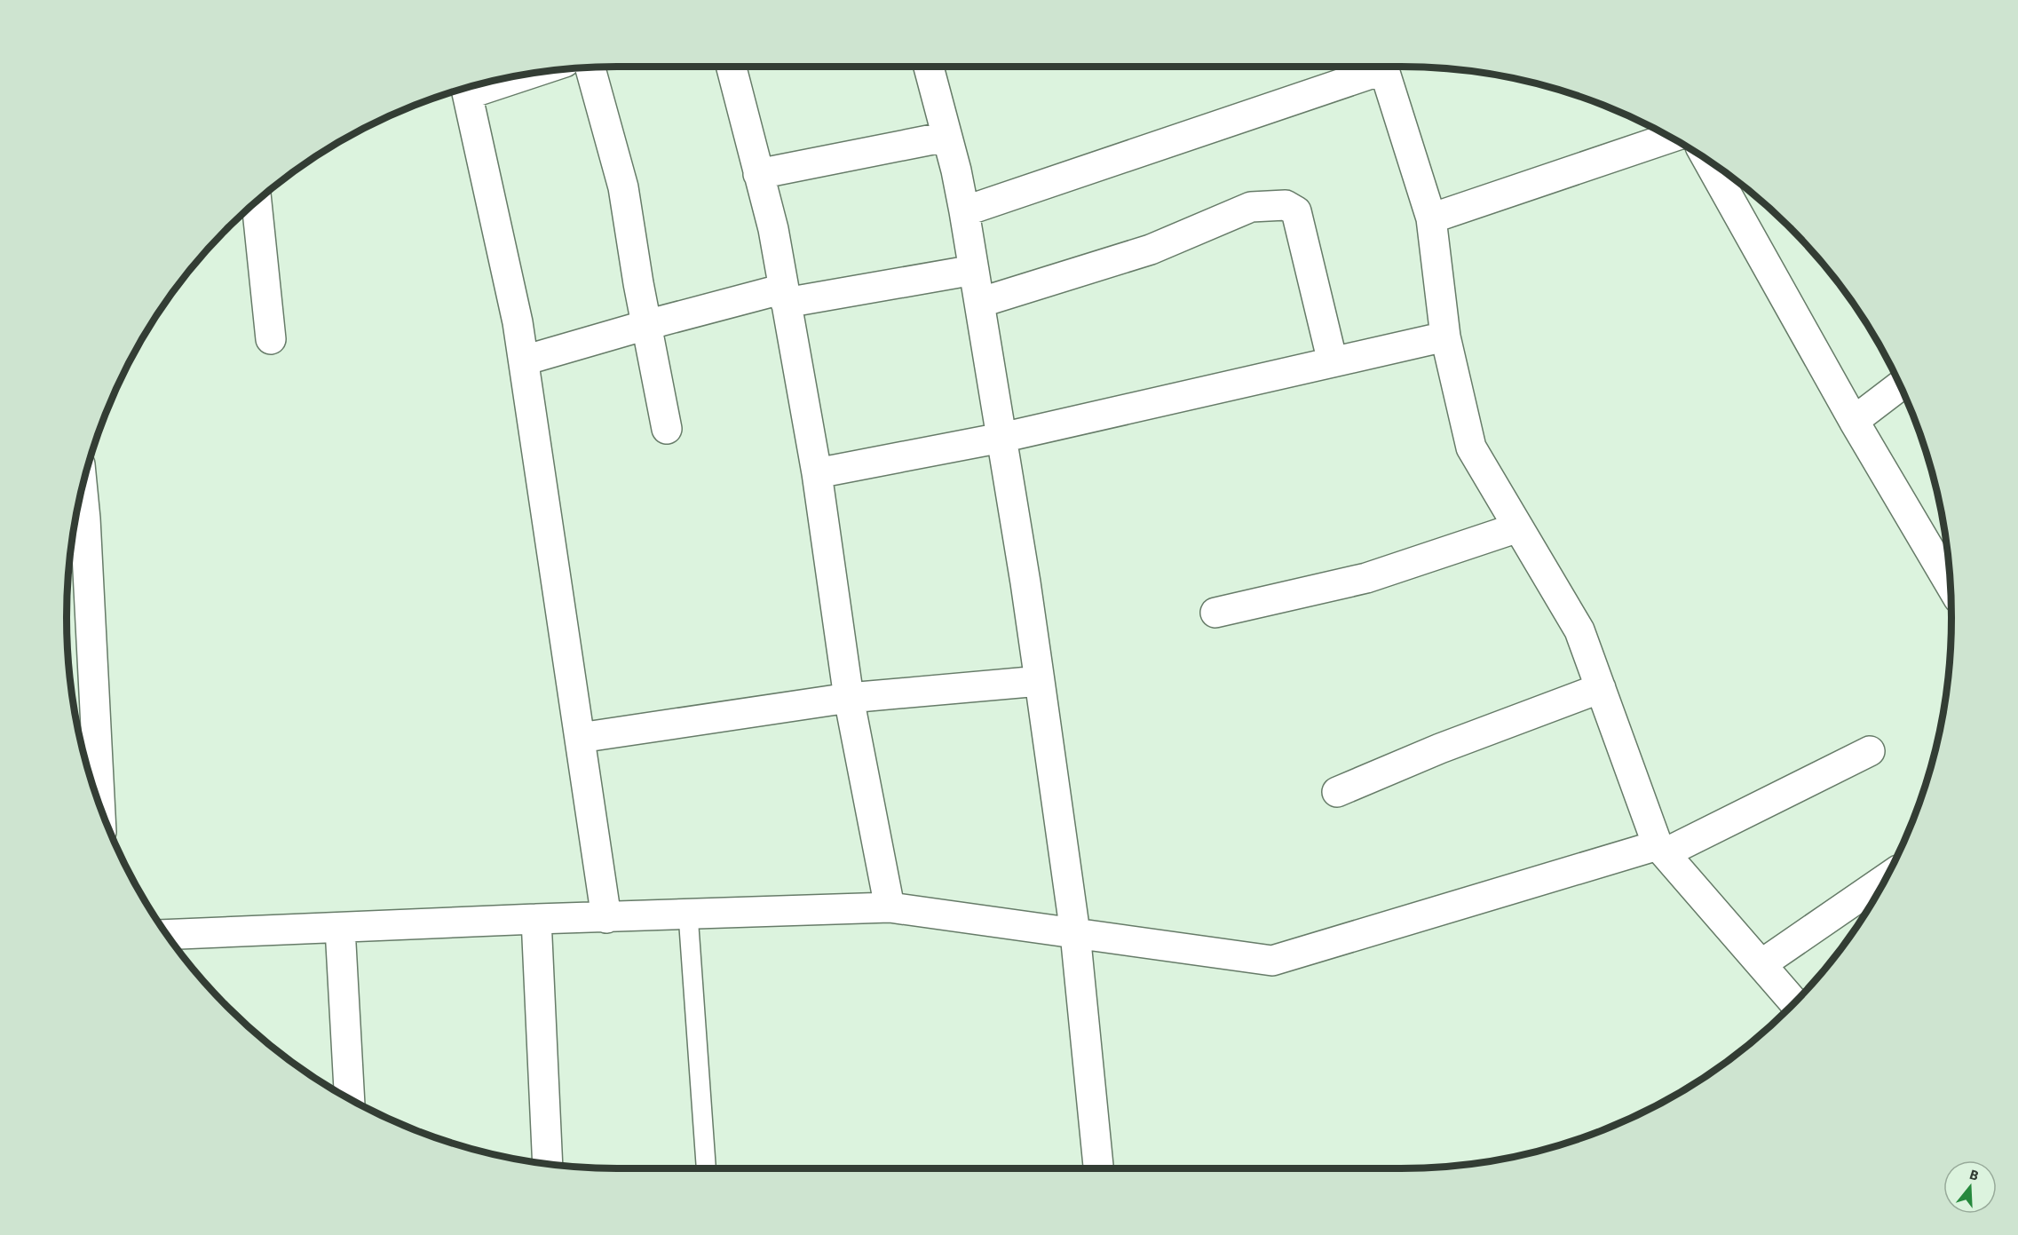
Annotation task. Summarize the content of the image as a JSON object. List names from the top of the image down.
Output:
{
  "north": "top"
}
